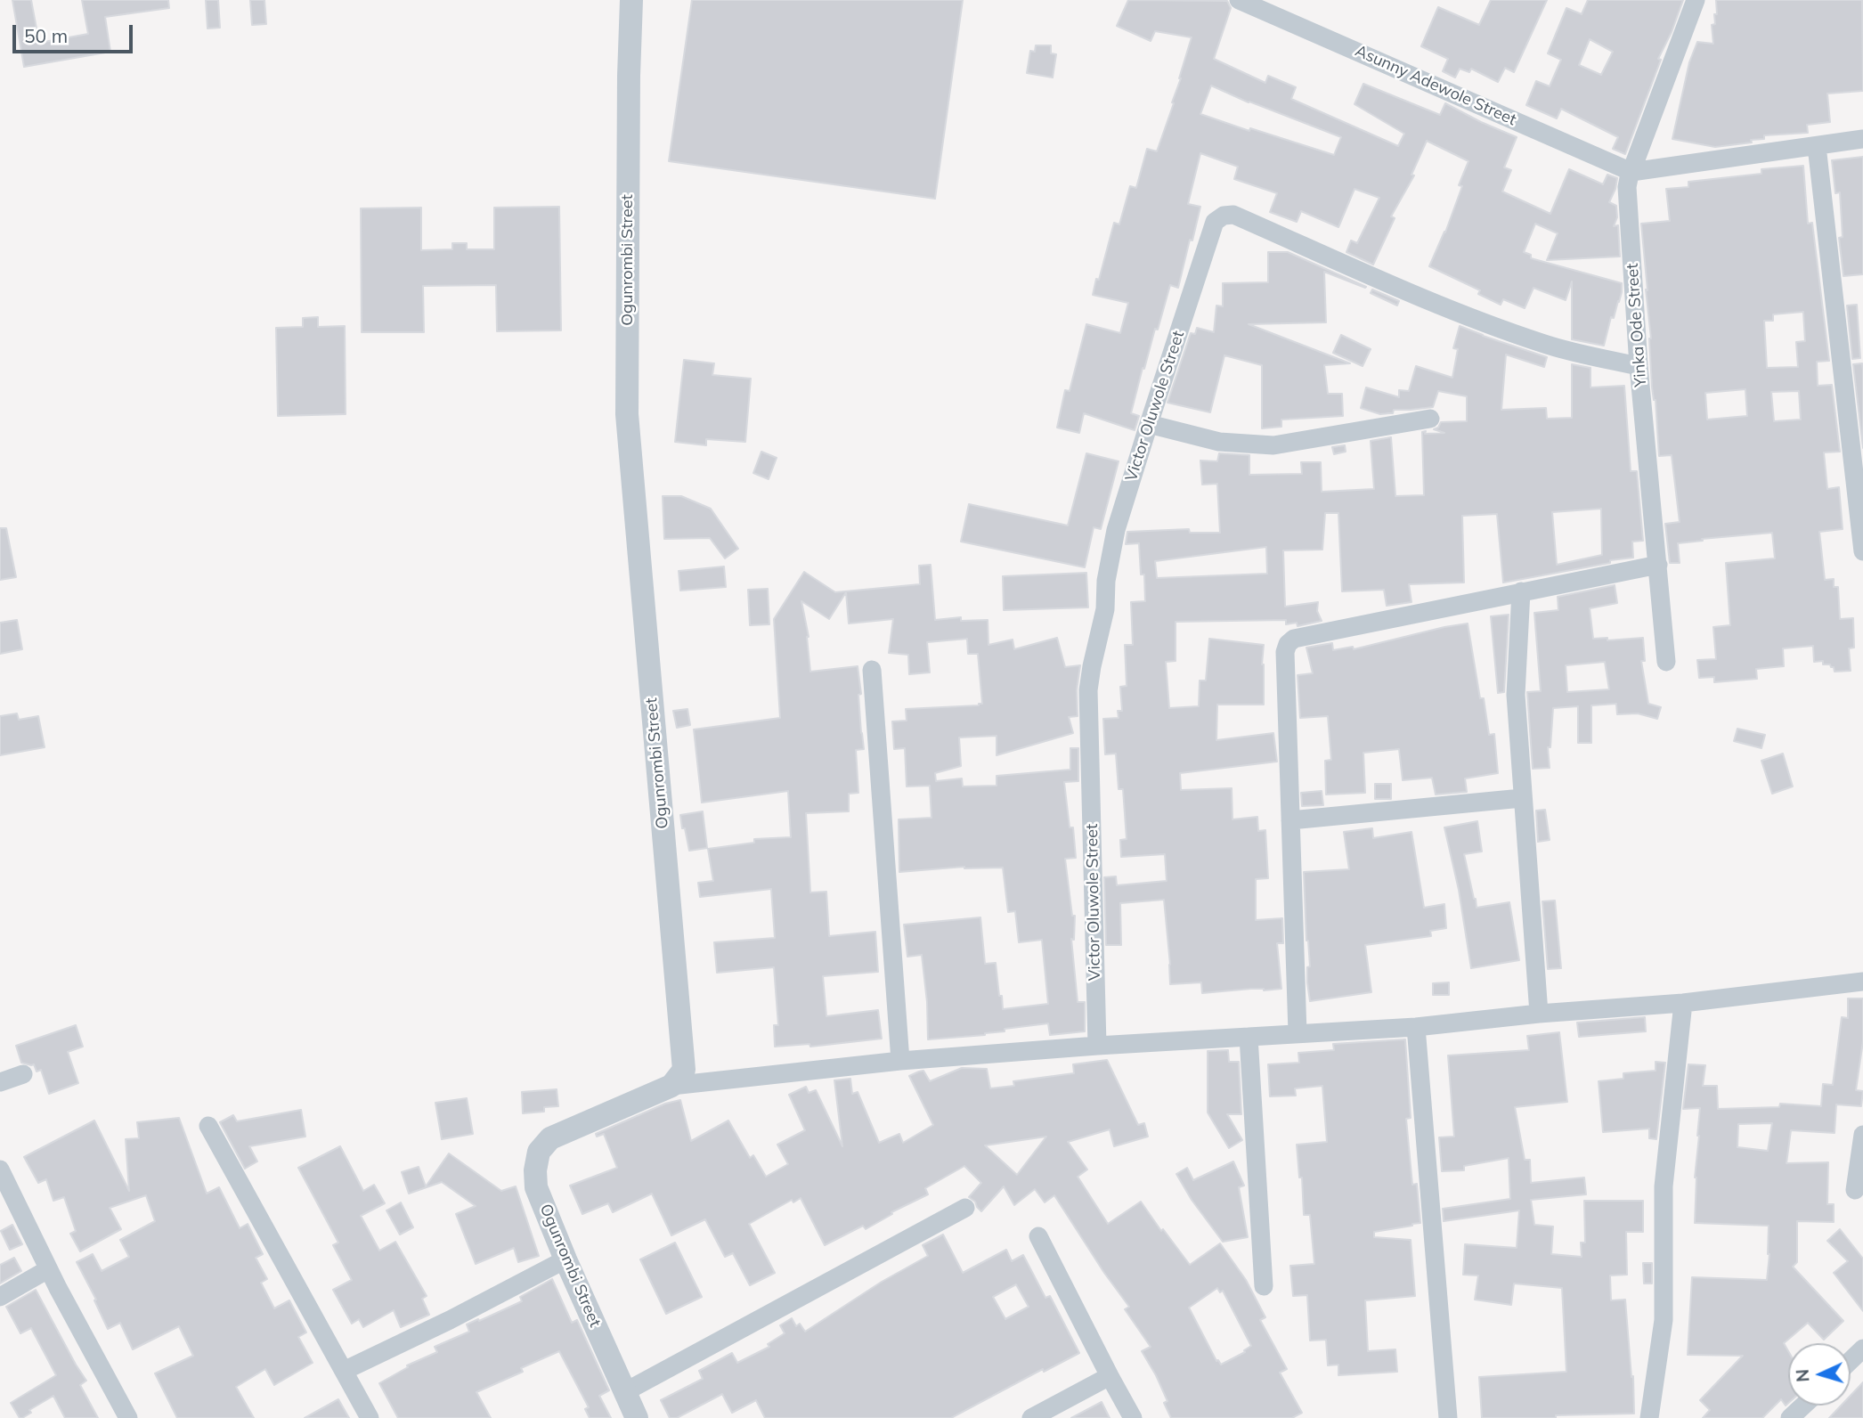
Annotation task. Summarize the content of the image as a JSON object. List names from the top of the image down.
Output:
{
  "streets": {
    "street": [
      "Asunny Adewole Street",
      "Ogunrombi Street",
      "Yinka Ode Street",
      "Victor Oluwole Street"
    ]
  },
  "crossings": [
    ["Asunny Adewole Street", "Yinka Ode Street"],
    ["Yinka Ode Street", "Victor Oluwole Street"]
  ],
  "scale_bar": "50 m",
  "north": "left"
}
